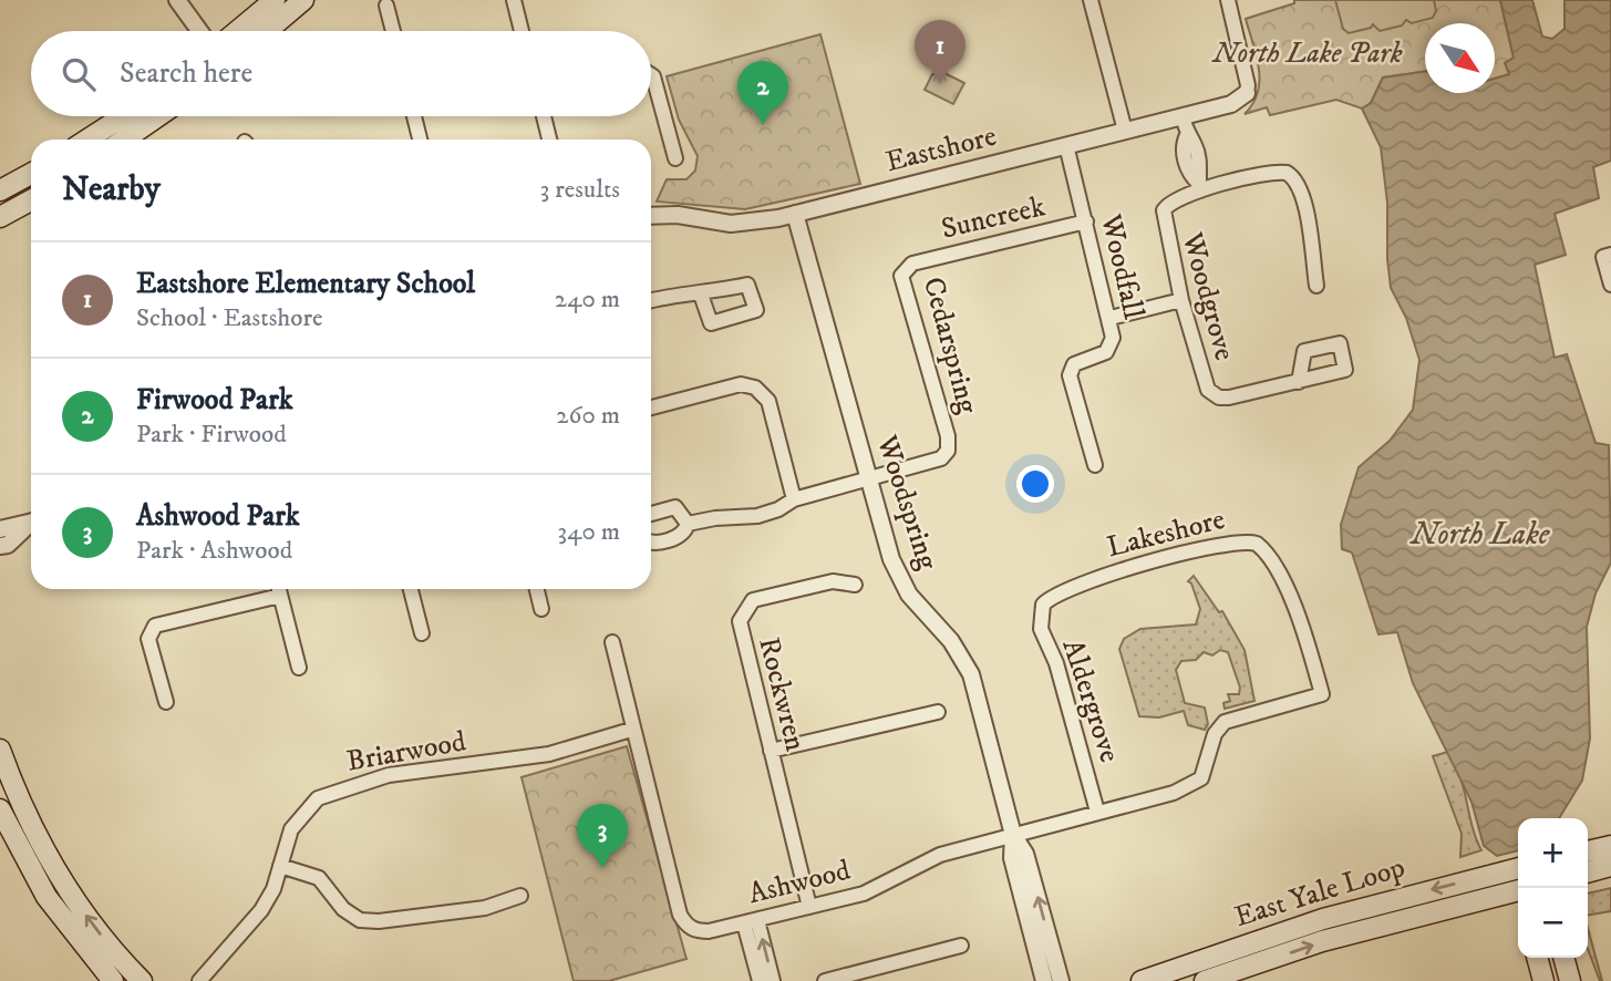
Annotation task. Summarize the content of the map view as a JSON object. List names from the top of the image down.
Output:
{
  "streets": {
    "main road": ["East Yale Loop"],
    "street": [
      "Eastshore",
      "Suncreek",
      "Woodfall",
      "Woodgrove",
      "Cedarspring",
      "Woodspring",
      "Lakeshore",
      "Rockwren",
      "Aldergrove",
      "Briarwood",
      "Ashwood"
    ]
  },
  "crossings": [
    ["Eastshore", "Woodfall"],
    ["Eastshore", "Woodspring"],
    ["Suncreek", "Woodfall"],
    ["Suncreek", "Cedarspring"],
    ["Cedarspring", "Woodspring"],
    ["Woodspring", "Ashwood"],
    ["Lakeshore", "Aldergrove"],
    ["Lakeshore", "Ashwood"],
    ["Rockwren", "Ashwood"],
    ["Aldergrove", "Ashwood"],
    ["Briarwood", "Ashwood"]
  ],
  "water": ["North Lake"],
  "parks": ["North Lake Park"],
  "north": "bottom right",
  "page": {
    "pins": ["1", "2", "3"],
    "search": "Search here",
    "heading": ["Nearby", "3 results"],
    "list": [
      {
        "mark": "1",
        "name": "Eastshore Elementary School",
        "note": "School · Eastshore",
        "value": "240 m"
      },
      {
        "mark": "2",
        "name": "Firwood Park",
        "note": "Park · Firwood",
        "value": "260 m"
      },
      {
        "mark": "3",
        "name": "Ashwood Park",
        "note": "Park · Ashwood",
        "value": "340 m"
      }
    ],
    "map_buttons": ["+", "−"]
  }
}
